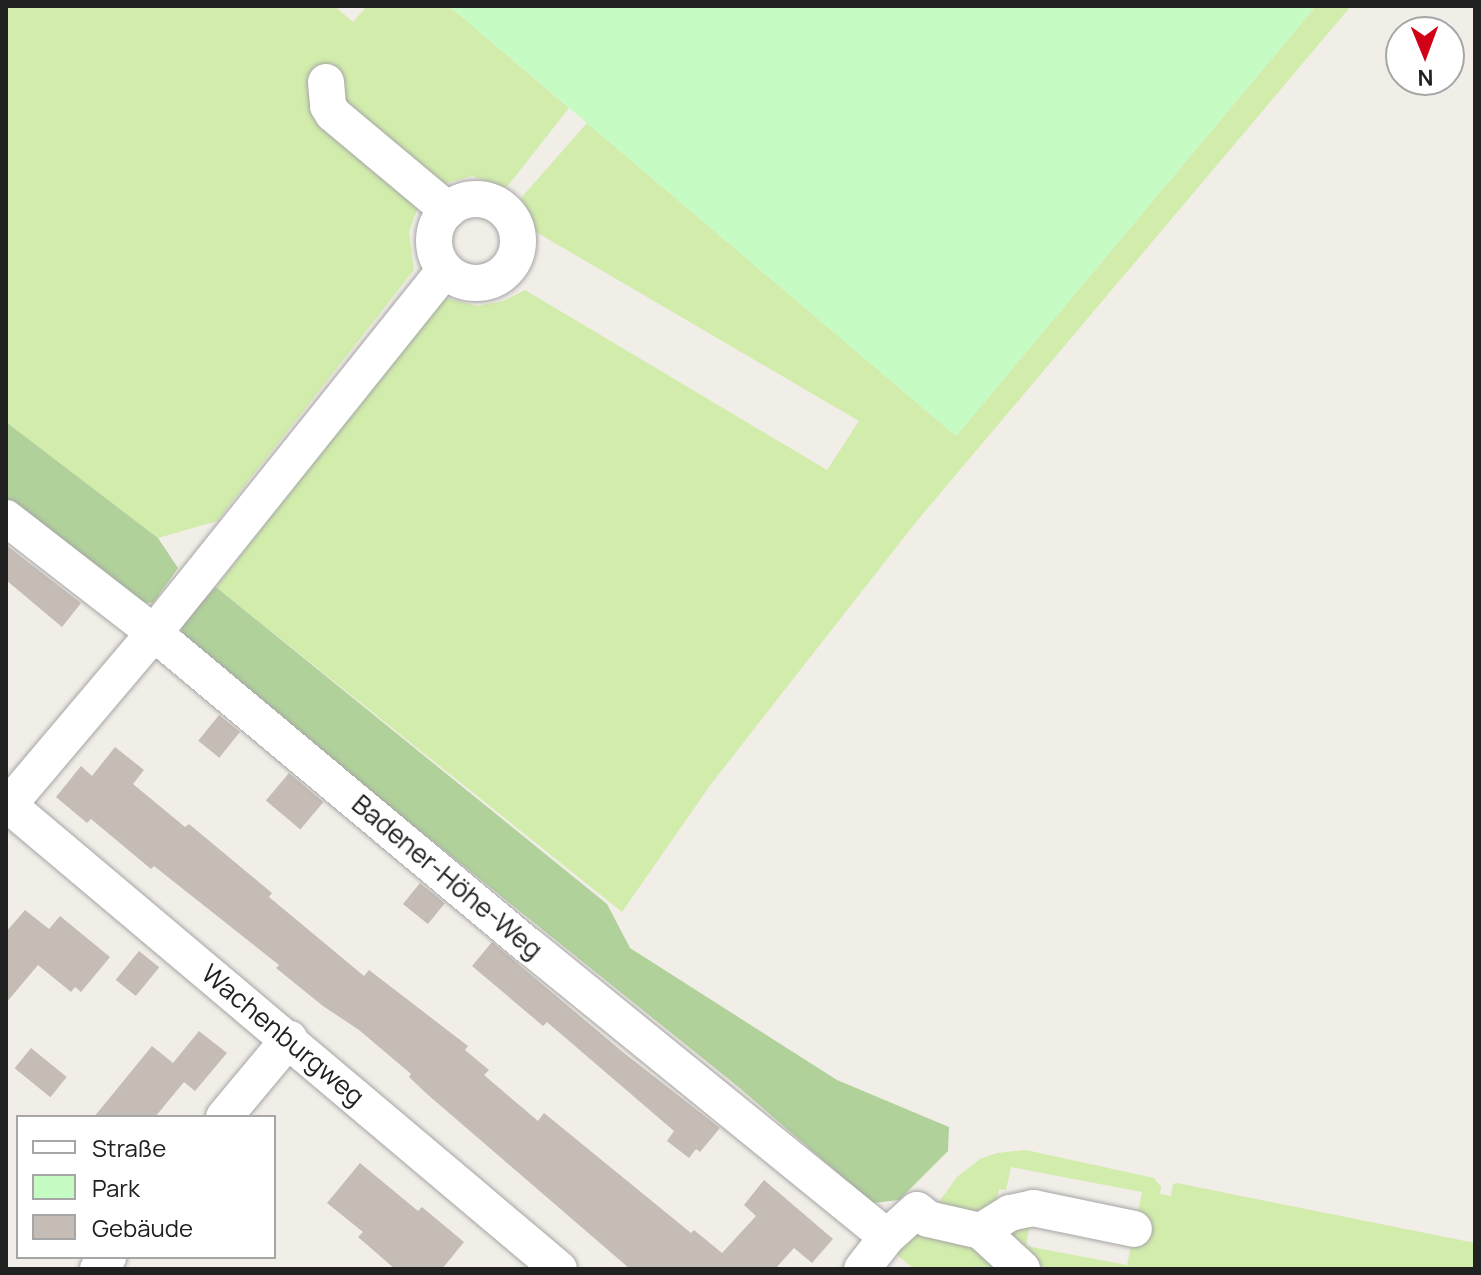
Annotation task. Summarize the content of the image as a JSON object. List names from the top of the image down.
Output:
{
  "streets": {
    "street": ["Badener-Höhe-Weg", "Wachenburgweg"]
  },
  "legend": ["Straße", "Park", "Gebäude"],
  "north": "bottom"
}
